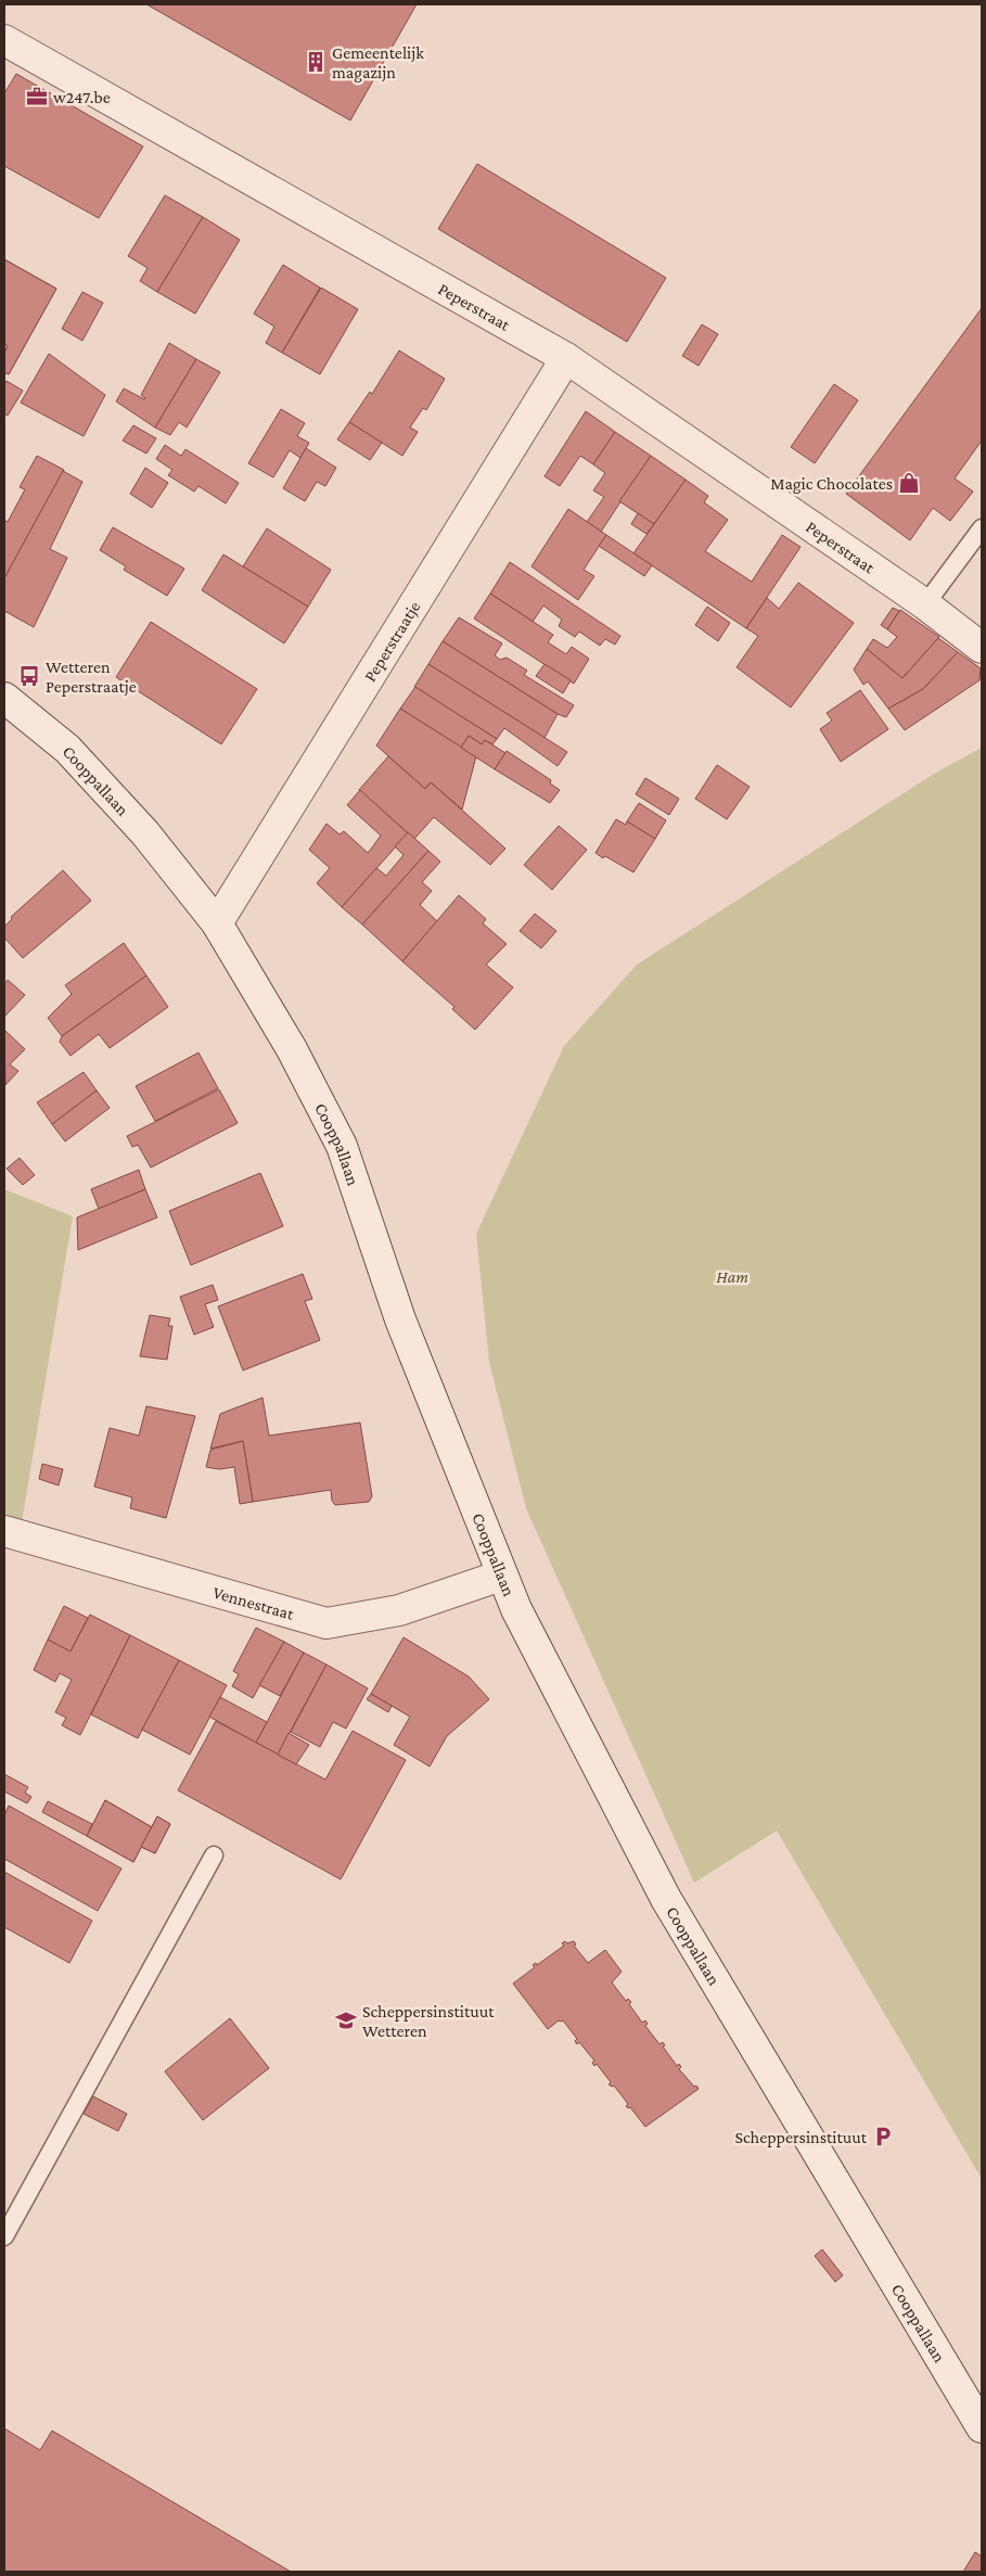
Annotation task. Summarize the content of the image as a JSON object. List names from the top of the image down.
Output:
{
  "streets": {
    "street": [
      "Peperstraat",
      "Peperstraatje",
      "Cooppallaan",
      "Vennestraat"
    ]
  },
  "crossings": [
    ["Peperstraat", "Peperstraatje"],
    ["Peperstraatje", "Cooppallaan"],
    ["Cooppallaan", "Vennestraat"]
  ],
  "parks": ["Ham"],
  "places": {
    "building": ["Gemeentelijk magazijn"],
    "office": ["w247.be"],
    "shop": ["Magic Chocolates"],
    "bus stop": ["Wetteren Peperstraatje"],
    "school or university": ["Scheppersinstituut Wetteren"],
    "parking": ["Scheppersinstituut"]
  }
}
